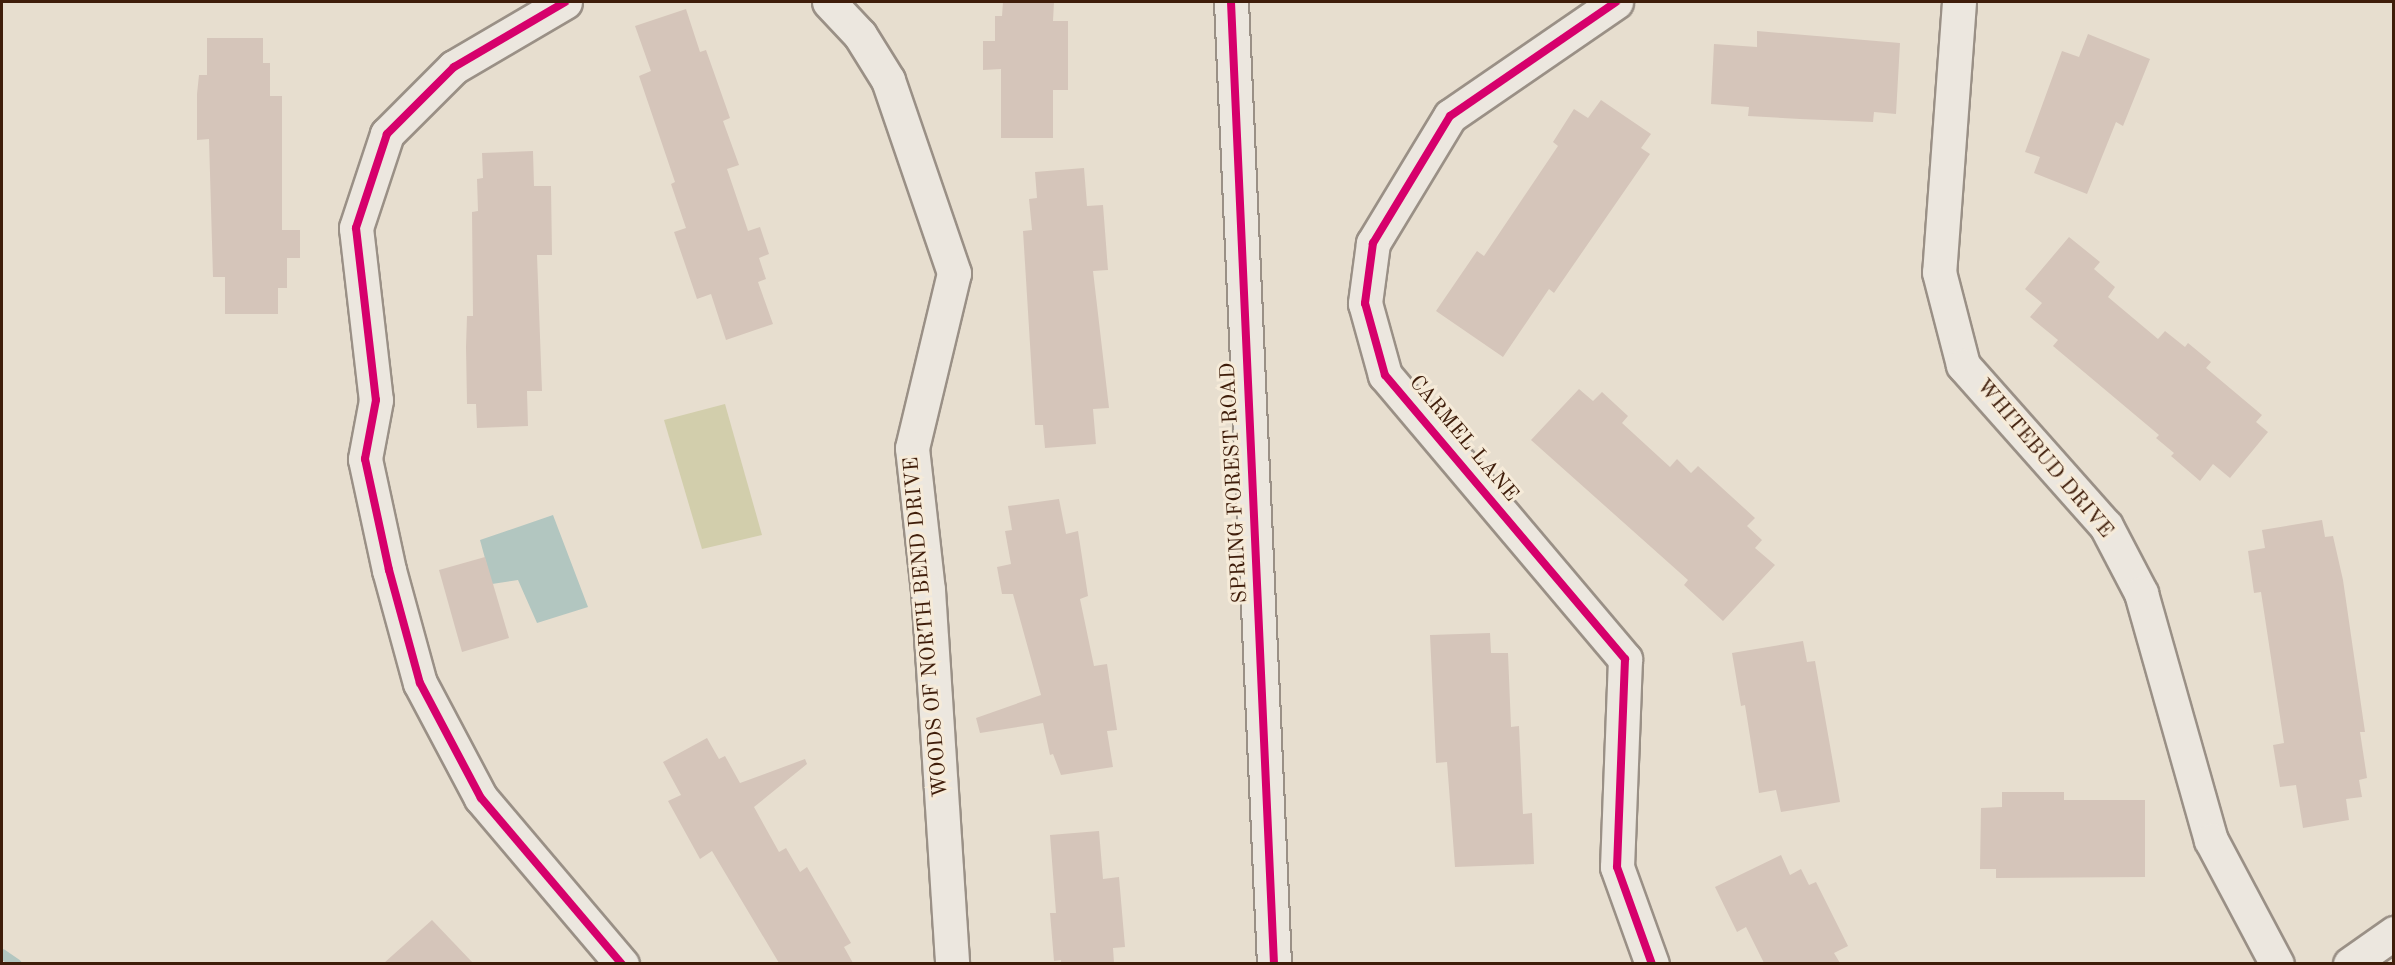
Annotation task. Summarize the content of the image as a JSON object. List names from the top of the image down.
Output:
{
  "streets": {
    "street": [
      "CARMEL LANE",
      "WHITEBUD DRIVE",
      "SPRING FOREST ROAD",
      "WOODS OF NORTH BEND DRIVE"
    ]
  }
}
